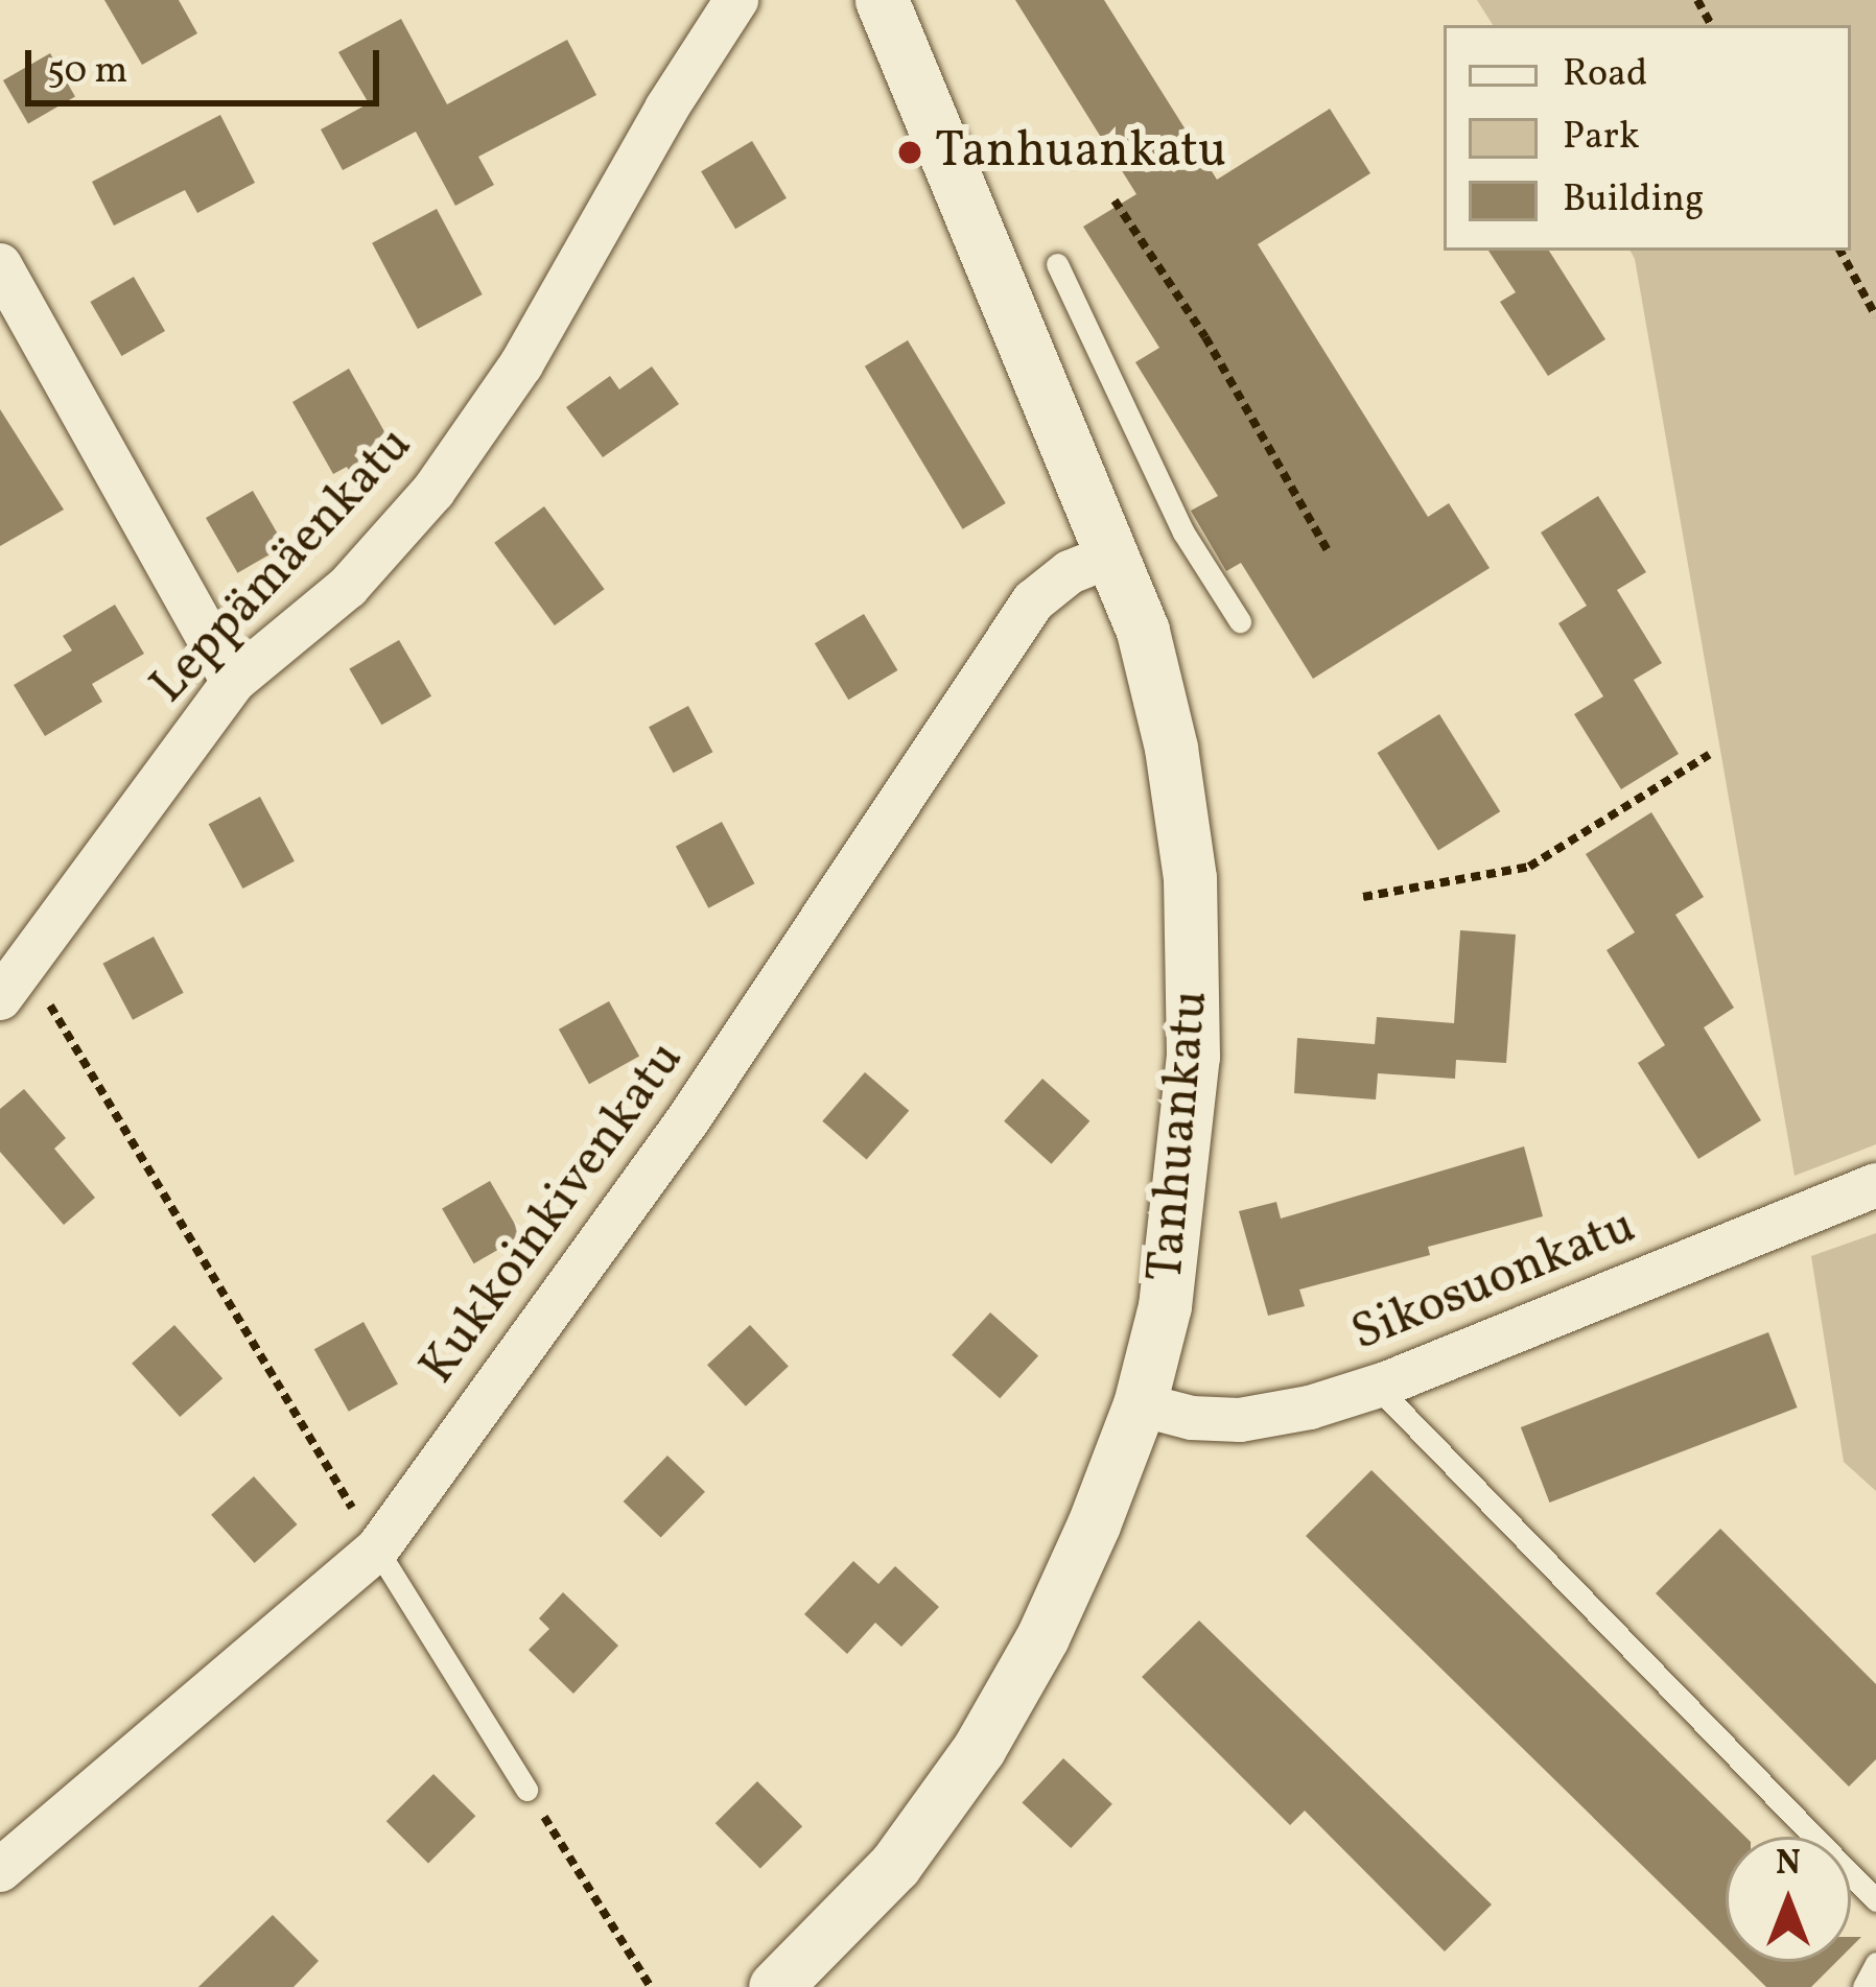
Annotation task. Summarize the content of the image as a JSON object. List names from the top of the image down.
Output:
{
  "streets": {
    "street": [
      "Leppämäenkatu",
      "Tanhuankatu",
      "Kukkoinkivenkatu",
      "Sikosuonkatu"
    ]
  },
  "crossings": [
    ["Tanhuankatu", "Kukkoinkivenkatu"],
    ["Tanhuankatu", "Sikosuonkatu"]
  ],
  "places": ["Tanhuankatu"],
  "legend": ["Road", "Park", "Building"],
  "scale_bar": "50 m",
  "north": "top"
}
